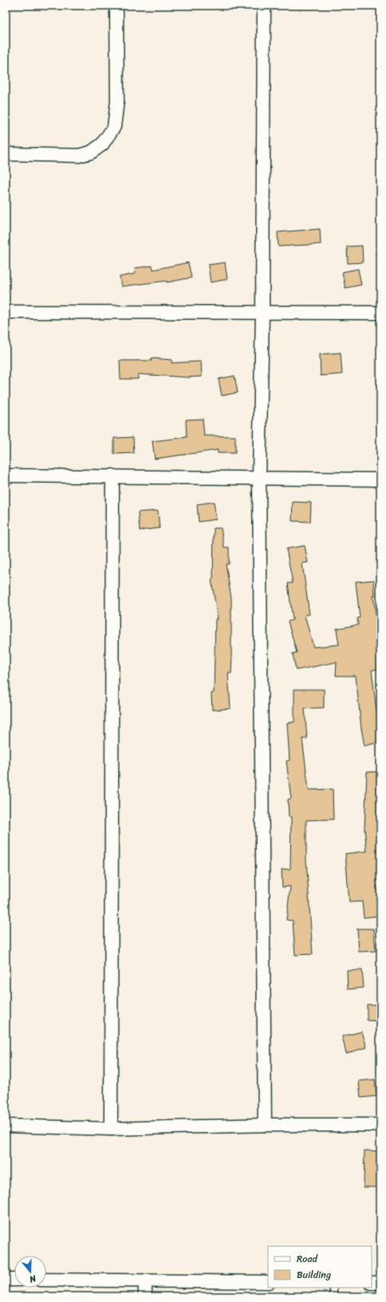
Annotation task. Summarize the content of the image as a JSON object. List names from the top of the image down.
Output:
{
  "legend": ["Road", "Building"],
  "north": "bottom"
}
